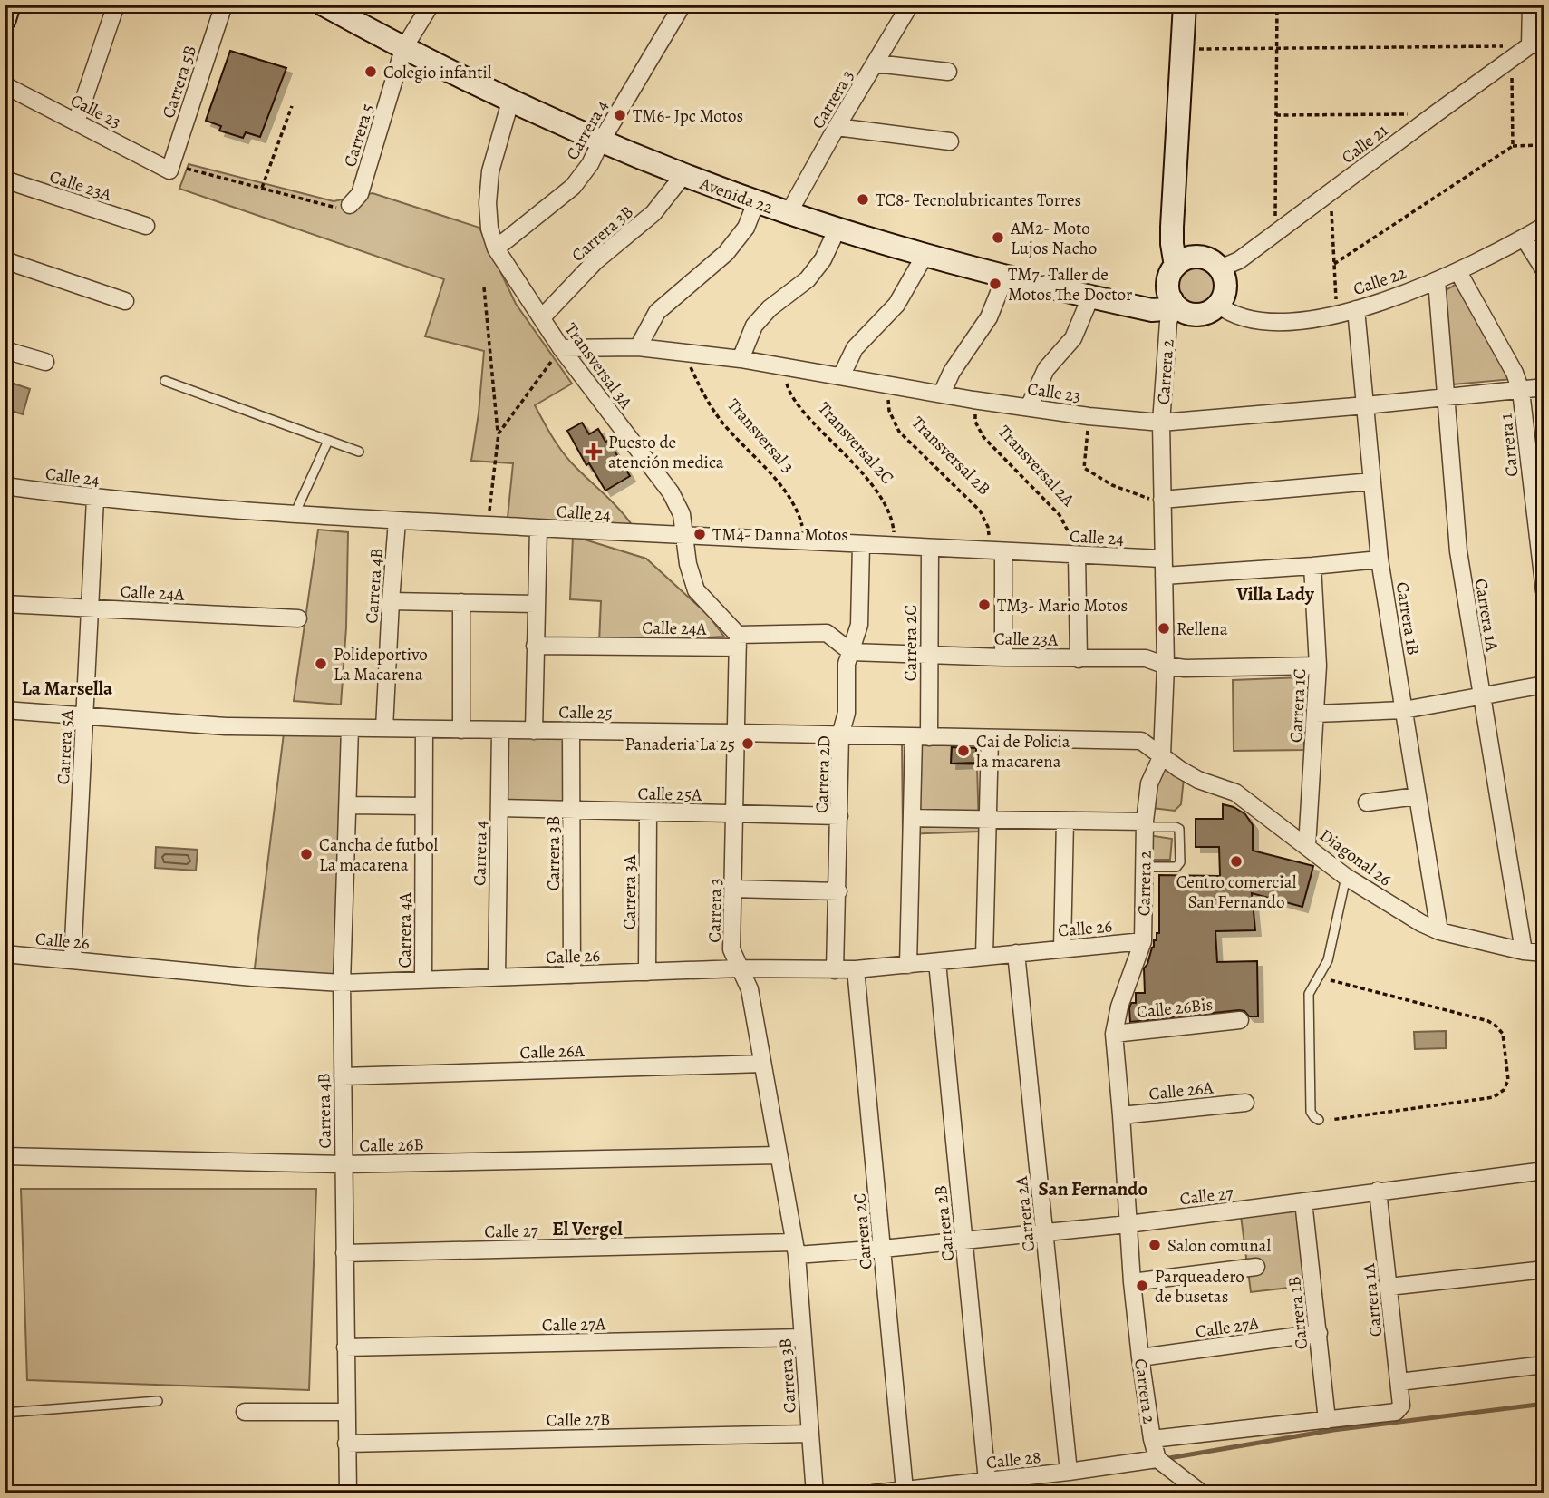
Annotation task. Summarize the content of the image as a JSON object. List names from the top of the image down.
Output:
{
  "streets": {
    "street": [
      "Carrera 5B",
      "Carrera 3",
      "Calle 23",
      "Carrera 4",
      "Carrera 5",
      "Calle 21",
      "Calle 23A",
      "Avenida 22",
      "Carrera 3B",
      "Calle 22",
      "Transversal 3A",
      "Carrera 2",
      "Transversal 2C",
      "Carrera 1",
      "Transversal 2B",
      "Transversal 2A",
      "Calle 24",
      "Carrera 4B",
      "Calle 24A",
      "Carrera 1A",
      "Carrera 1B",
      "Carrera 2C",
      "Carrera 1C",
      "Calle 25",
      "Carrera 5A",
      "Carrera 2D",
      "Calle 25A",
      "Diagonal 26",
      "Carrera 3A",
      "Calle 26",
      "Carrera 4A",
      "Calle 26Bis",
      "Calle 26A",
      "Calle 26B",
      "Calle 27",
      "Carrera 2A",
      "Carrera 2B",
      "Calle 27A",
      "Calle 27B",
      "Calle 28"
    ],
    "path": ["Transversal 3"]
  },
  "crossings": [
    ["Carrera 5B", "Calle 23"],
    ["Carrera 3", "Avenida 22"],
    ["Carrera 3", "Carrera 3B"],
    ["Carrera 3", "Calle 24A"],
    ["Carrera 3", "Calle 25"],
    ["Carrera 3", "Calle 25A"],
    ["Carrera 3", "Calle 26"],
    ["Carrera 3", "Calle 26A"],
    ["Carrera 3", "Calle 26B"],
    ["Carrera 3", "Calle 27"],
    ["Calle 23", "Transversal 3A"],
    ["Calle 23", "Carrera 2"],
    ["Calle 23", "Transversal 3"],
    ["Calle 23", "Transversal 2C"],
    ["Calle 23", "Carrera 1"],
    ["Calle 23", "Transversal 2B"],
    ["Calle 23", "Transversal 2A"],
    ["Calle 23", "Carrera 1A"],
    ["Calle 23", "Carrera 1B"],
    ["Carrera 4", "Avenida 22"],
    ["Carrera 4", "Transversal 3A"],
    ["Carrera 4", "Calle 25"],
    ["Carrera 4", "Calle 25A"],
    ["Carrera 4", "Calle 26"],
    ["Carrera 5", "Avenida 22"],
    ["Calle 21", "Avenida 22"],
    ["Calle 21", "Calle 22"],
    ["Calle 21", "Carrera 2"],
    ["Calle 23A", "Carrera 2"],
    ["Calle 23A", "Carrera 2C"],
    ["Calle 23A", "Carrera 1C"],
    ["Calle 23A", "Carrera 2D"],
    ["Avenida 22", "Carrera 3B"],
    ["Avenida 22", "Calle 22"],
    ["Avenida 22", "Carrera 2"],
    ["Avenida 22", "Transversal 2C"],
    ["Avenida 22", "Transversal 2B"],
    ["Avenida 22", "Transversal 2A"],
    ["Carrera 3B", "Transversal 3A"],
    ["Carrera 3B", "Calle 25"],
    ["Carrera 3B", "Calle 25A"],
    ["Carrera 3B", "Calle 26"],
    ["Carrera 3B", "Calle 27"],
    ["Carrera 3B", "Calle 27A"],
    ["Carrera 3B", "Calle 27B"],
    ["Calle 22", "Carrera 2"],
    ["Calle 22", "Carrera 1"],
    ["Calle 22", "Carrera 1A"],
    ["Calle 22", "Carrera 1B"],
    ["Transversal 3A", "Calle 24"],
    ["Carrera 2", "Calle 24"],
    ["Carrera 2", "Calle 25"],
    ["Carrera 2", "Diagonal 26"],
    ["Carrera 2", "Calle 26"],
    ["Carrera 2", "Calle 26Bis"],
    ["Carrera 2", "Calle 26A"],
    ["Carrera 2", "Calle 27"],
    ["Carrera 2", "Calle 27A"],
    ["Carrera 2", "Calle 28"],
    ["Transversal 3", "Calle 24"],
    ["Transversal 2C", "Calle 24"],
    ["Transversal 2B", "Calle 24"],
    ["Transversal 2A", "Calle 24"],
    ["Calle 24", "Carrera 4B"],
    ["Calle 24", "Carrera 2C"],
    ["Calle 24", "Carrera 5A"],
    ["Calle 24", "Carrera 2D"],
    ["Carrera 4B", "Calle 25"],
    ["Carrera 4B", "Calle 26"],
    ["Carrera 4B", "Calle 26A"],
    ["Carrera 4B", "Calle 26B"],
    ["Carrera 4B", "Calle 27"],
    ["Carrera 4B", "Calle 27A"],
    ["Carrera 4B", "Calle 27B"],
    ["Calle 24A", "Carrera 5A"],
    ["Carrera 1A", "Carrera 1B"],
    ["Carrera 1A", "Diagonal 26"],
    ["Carrera 1A", "Calle 27"],
    ["Carrera 1B", "Diagonal 26"],
    ["Carrera 1B", "Calle 27"],
    ["Carrera 1B", "Calle 27A"],
    ["Carrera 2C", "Calle 25"],
    ["Carrera 2C", "Calle 26"],
    ["Carrera 2C", "Calle 27"],
    ["Carrera 2C", "Calle 28"],
    ["Carrera 1C", "Diagonal 26"],
    ["Calle 25", "Carrera 5A"],
    ["Calle 25", "Carrera 2D"],
    ["Calle 25", "Diagonal 26"],
    ["Calle 25", "Carrera 4A"],
    ["Carrera 5A", "Calle 26"],
    ["Carrera 2D", "Calle 25A"],
    ["Carrera 2D", "Calle 26"],
    ["Calle 25A", "Carrera 3A"],
    ["Carrera 3A", "Calle 26"],
    ["Calle 26", "Carrera 4A"],
    ["Calle 26", "Carrera 2A"],
    ["Calle 26", "Carrera 2B"],
    ["Calle 27", "Carrera 2A"],
    ["Calle 27", "Carrera 2B"],
    ["Carrera 2A", "Calle 28"],
    ["Carrera 2B", "Calle 28"]
  ],
  "districts": [
    "Villa Lady",
    "La Marsella",
    "San Fernando",
    "El Vergel"
  ],
  "places": {
    "other": [
      "Colegio infantil",
      "TM6- Jpc Motos",
      "TC8- Tecnolubricantes Torres",
      "AM2- Moto Lujos Nacho",
      "TM7- Taller de Motos The Doctor",
      "TM4- Danna Motos",
      "TM3- Mario Motos",
      "Rellena",
      "Polideportivo La Macarena",
      "Panaderia La 25",
      "Cai de Policia la macarena",
      "Cancha de futbol La macarena",
      "Centro comercial San Fernando",
      "Salon comunal",
      "Parqueadero de busetas"
    ],
    "health": ["Puesto de atención medica"]
  }
}
